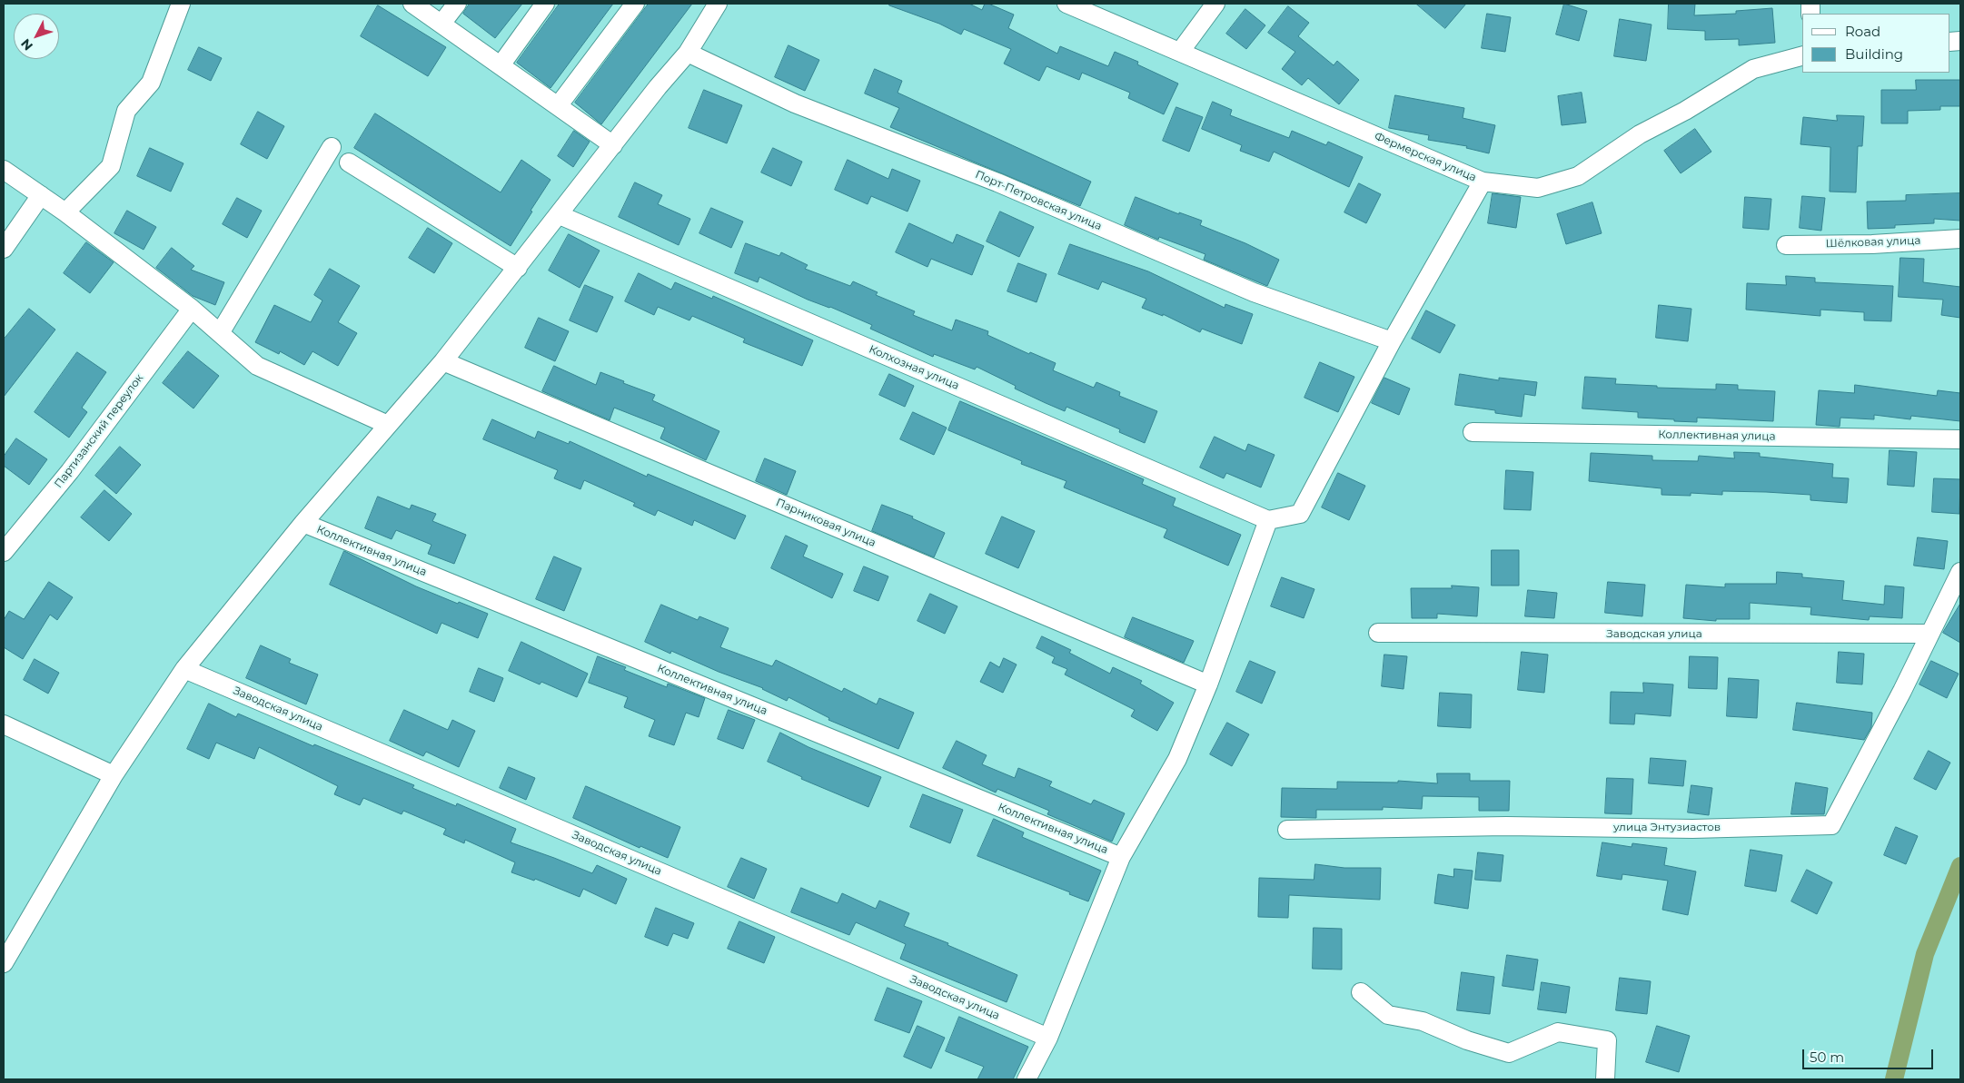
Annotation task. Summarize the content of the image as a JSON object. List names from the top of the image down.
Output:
{
  "streets": {
    "street": [
      "Фермерская улица",
      "Порт-Петровская улица",
      "Шёлковая улица",
      "Колхозная улица",
      "Партизанский переулок",
      "Коллективная улица",
      "Парниковая улица",
      "Заводская улица",
      "улица Энтузиастов"
    ]
  },
  "crossings": [
    ["Заводская улица", "улица Энтузиастов"]
  ],
  "legend": ["Road", "Building"],
  "scale_bar": "50 m",
  "north": "bottom left"
}
